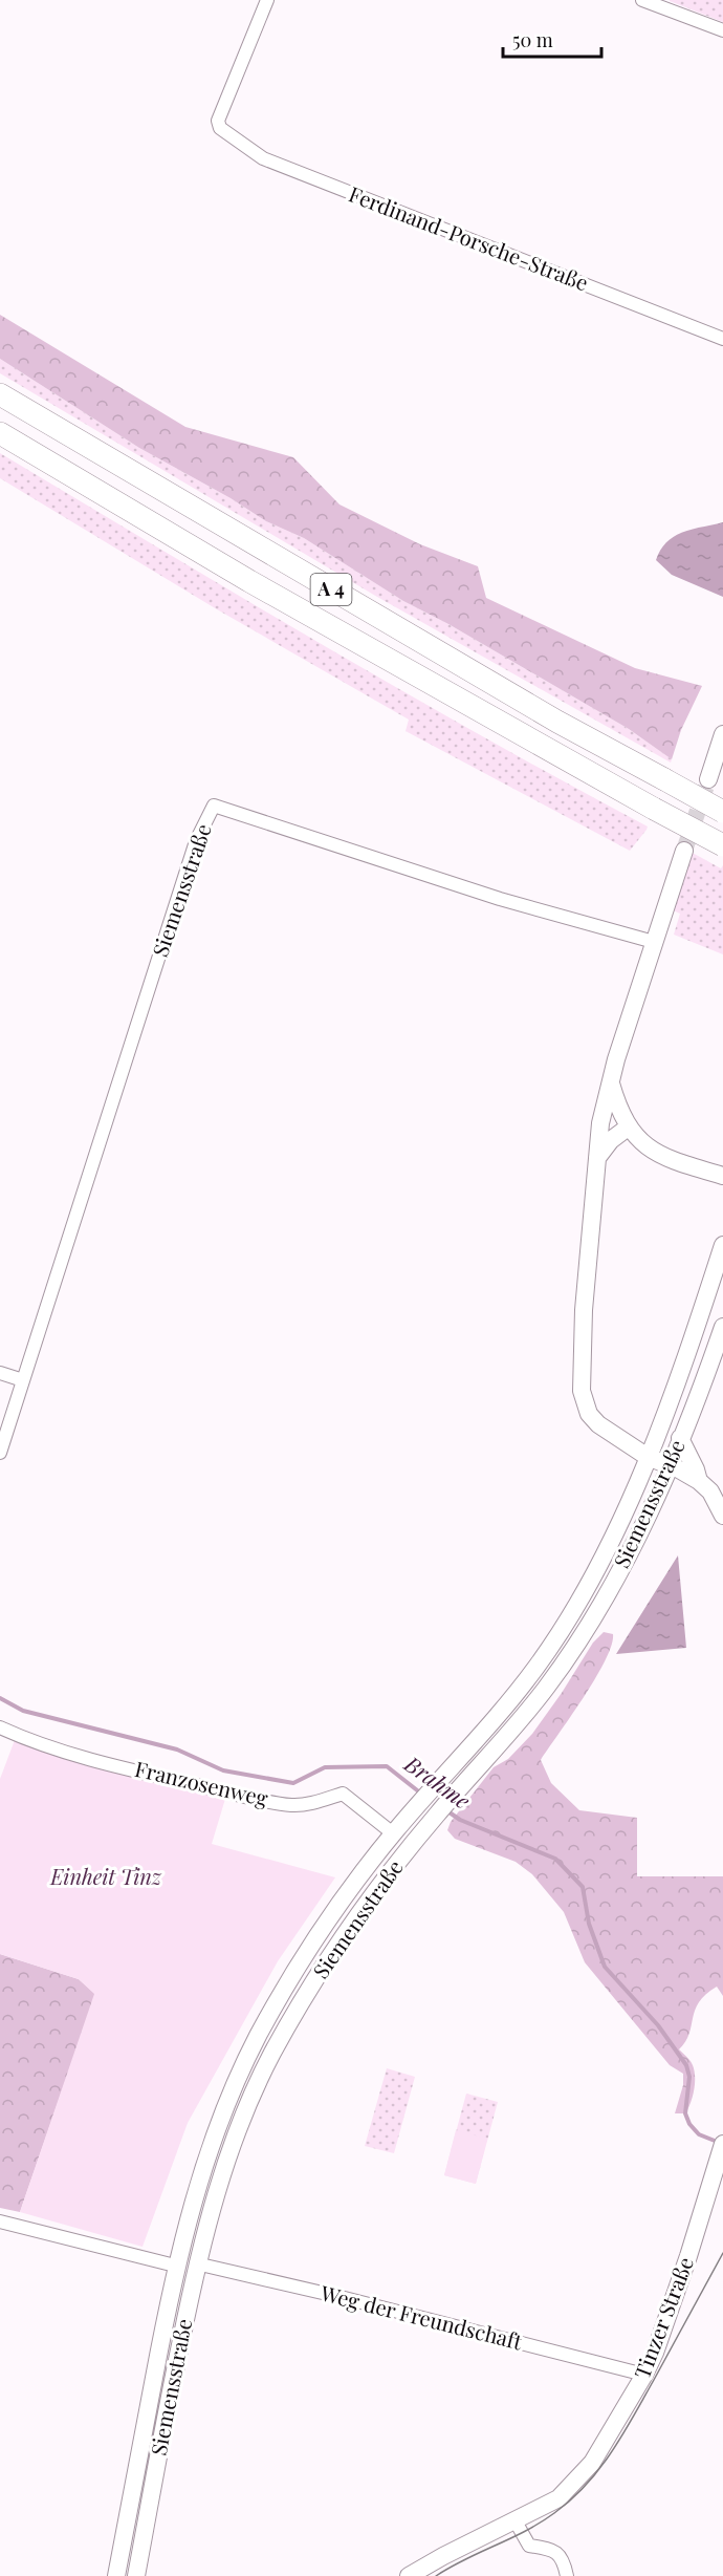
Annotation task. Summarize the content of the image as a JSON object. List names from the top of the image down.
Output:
{
  "streets": {
    "highway": ["A 4"],
    "main road": ["Siemensstraße", "Tinzer Straße"],
    "street": ["Ferdinand-Porsche-Straße", "Franzosenweg", "Weg der Freundschaft"]
  },
  "crossings": [
    ["Siemensstraße", "Franzosenweg"],
    ["Siemensstraße", "Weg der Freundschaft"],
    ["Weg der Freundschaft", "Tinzer Straße"]
  ],
  "water": ["Brahme"],
  "parks": ["Einheit Tinz"],
  "scale_bar": "50 m"
}
